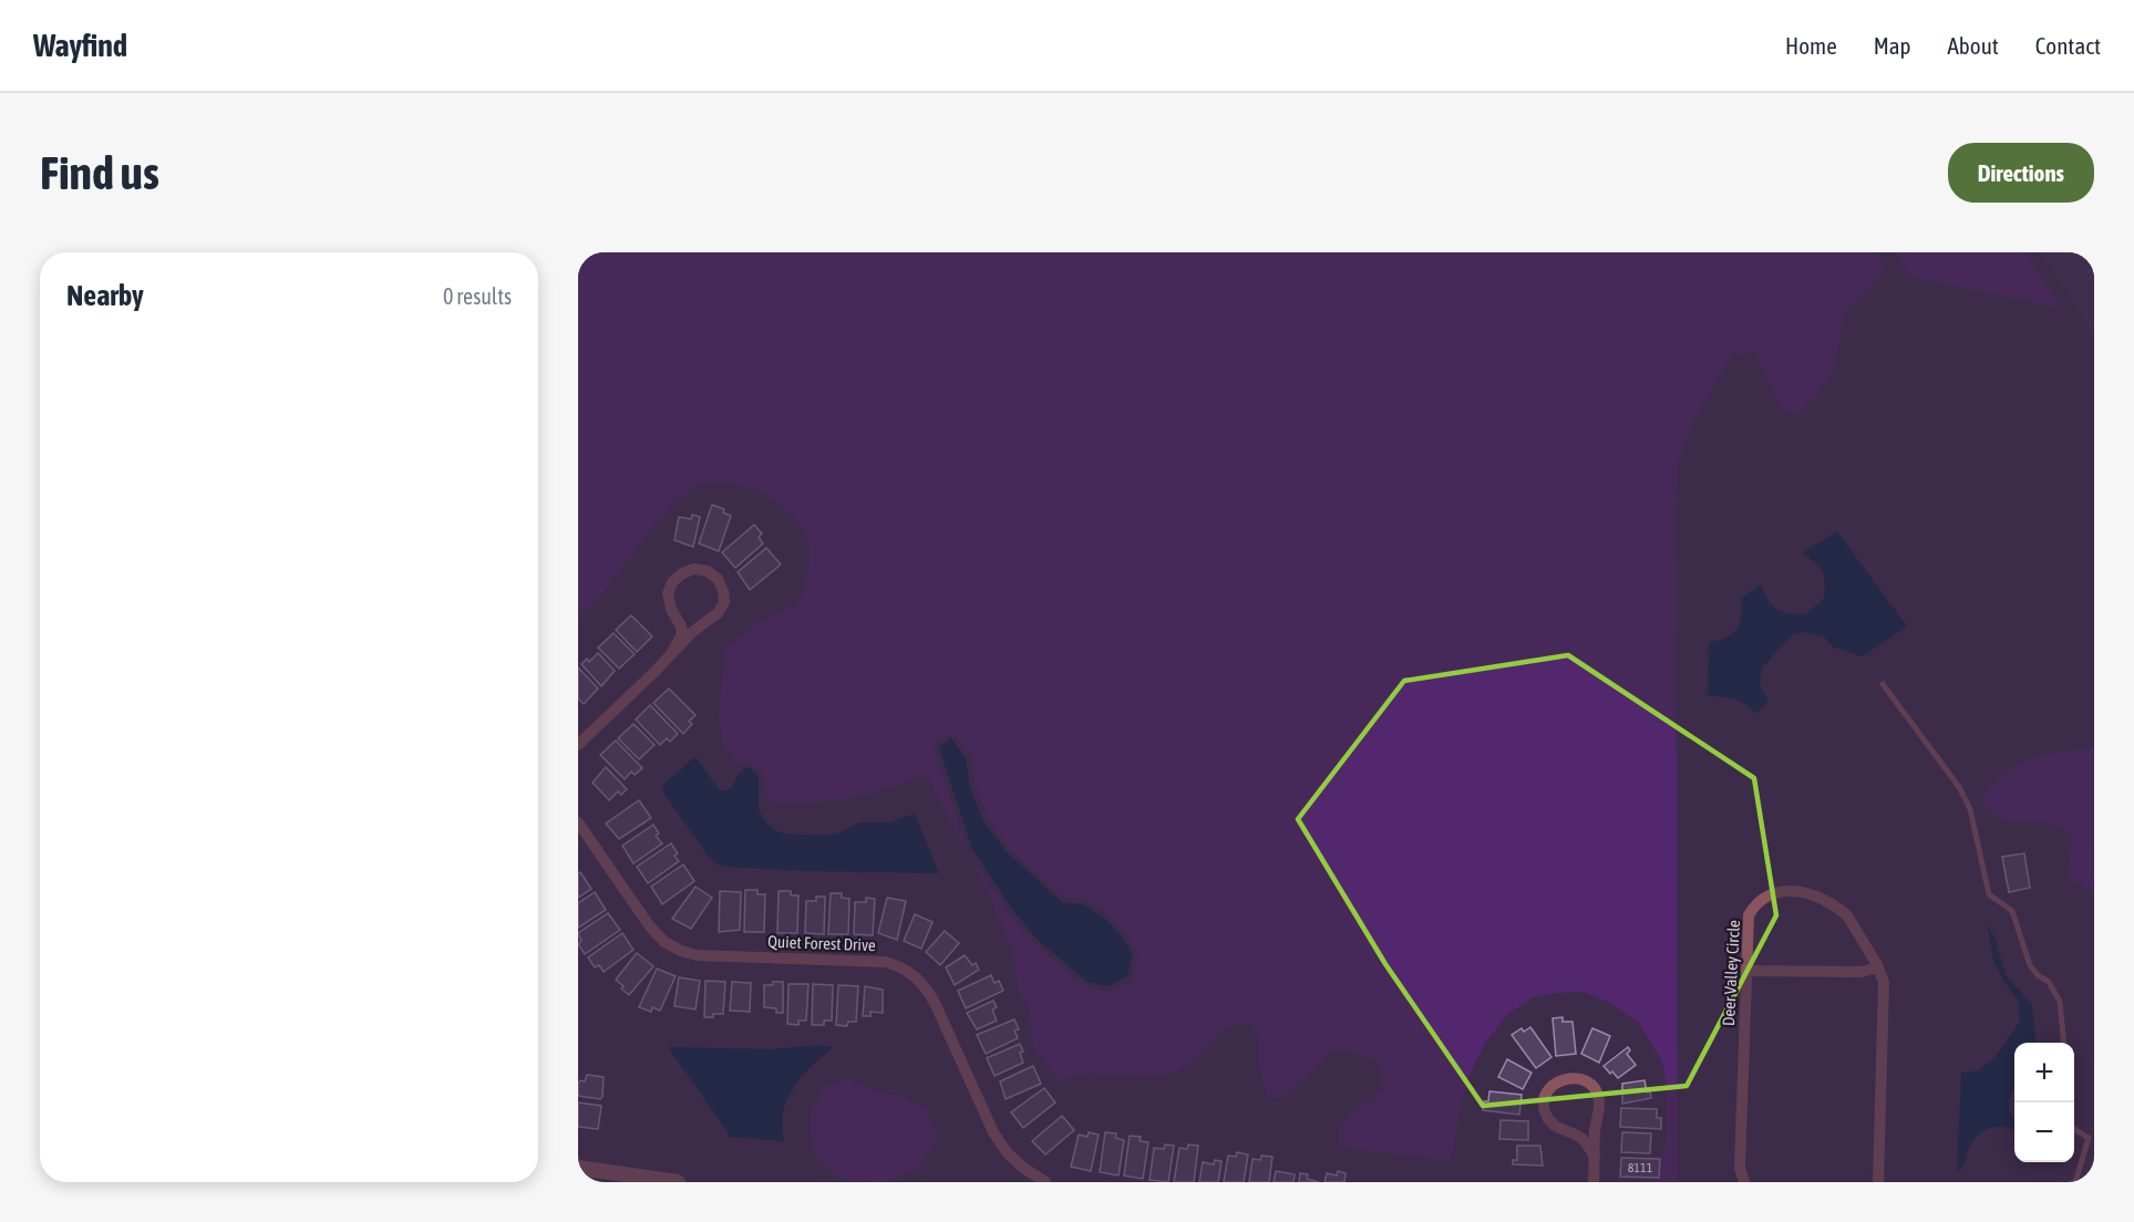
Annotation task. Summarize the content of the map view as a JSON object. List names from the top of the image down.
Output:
{
  "streets": {
    "street": ["Quiet Forest Drive", "Deer Valley Circle"]
  },
  "house_numbers": ["8111"],
  "page": {
    "header": "Wayfind",
    "nav": [
      "Home",
      "Map",
      "About",
      "Contact"
    ],
    "buttons": "Directions",
    "title": "Find us",
    "heading": ["Nearby", "0 results"],
    "map_buttons": ["+", "−"]
  }
}
